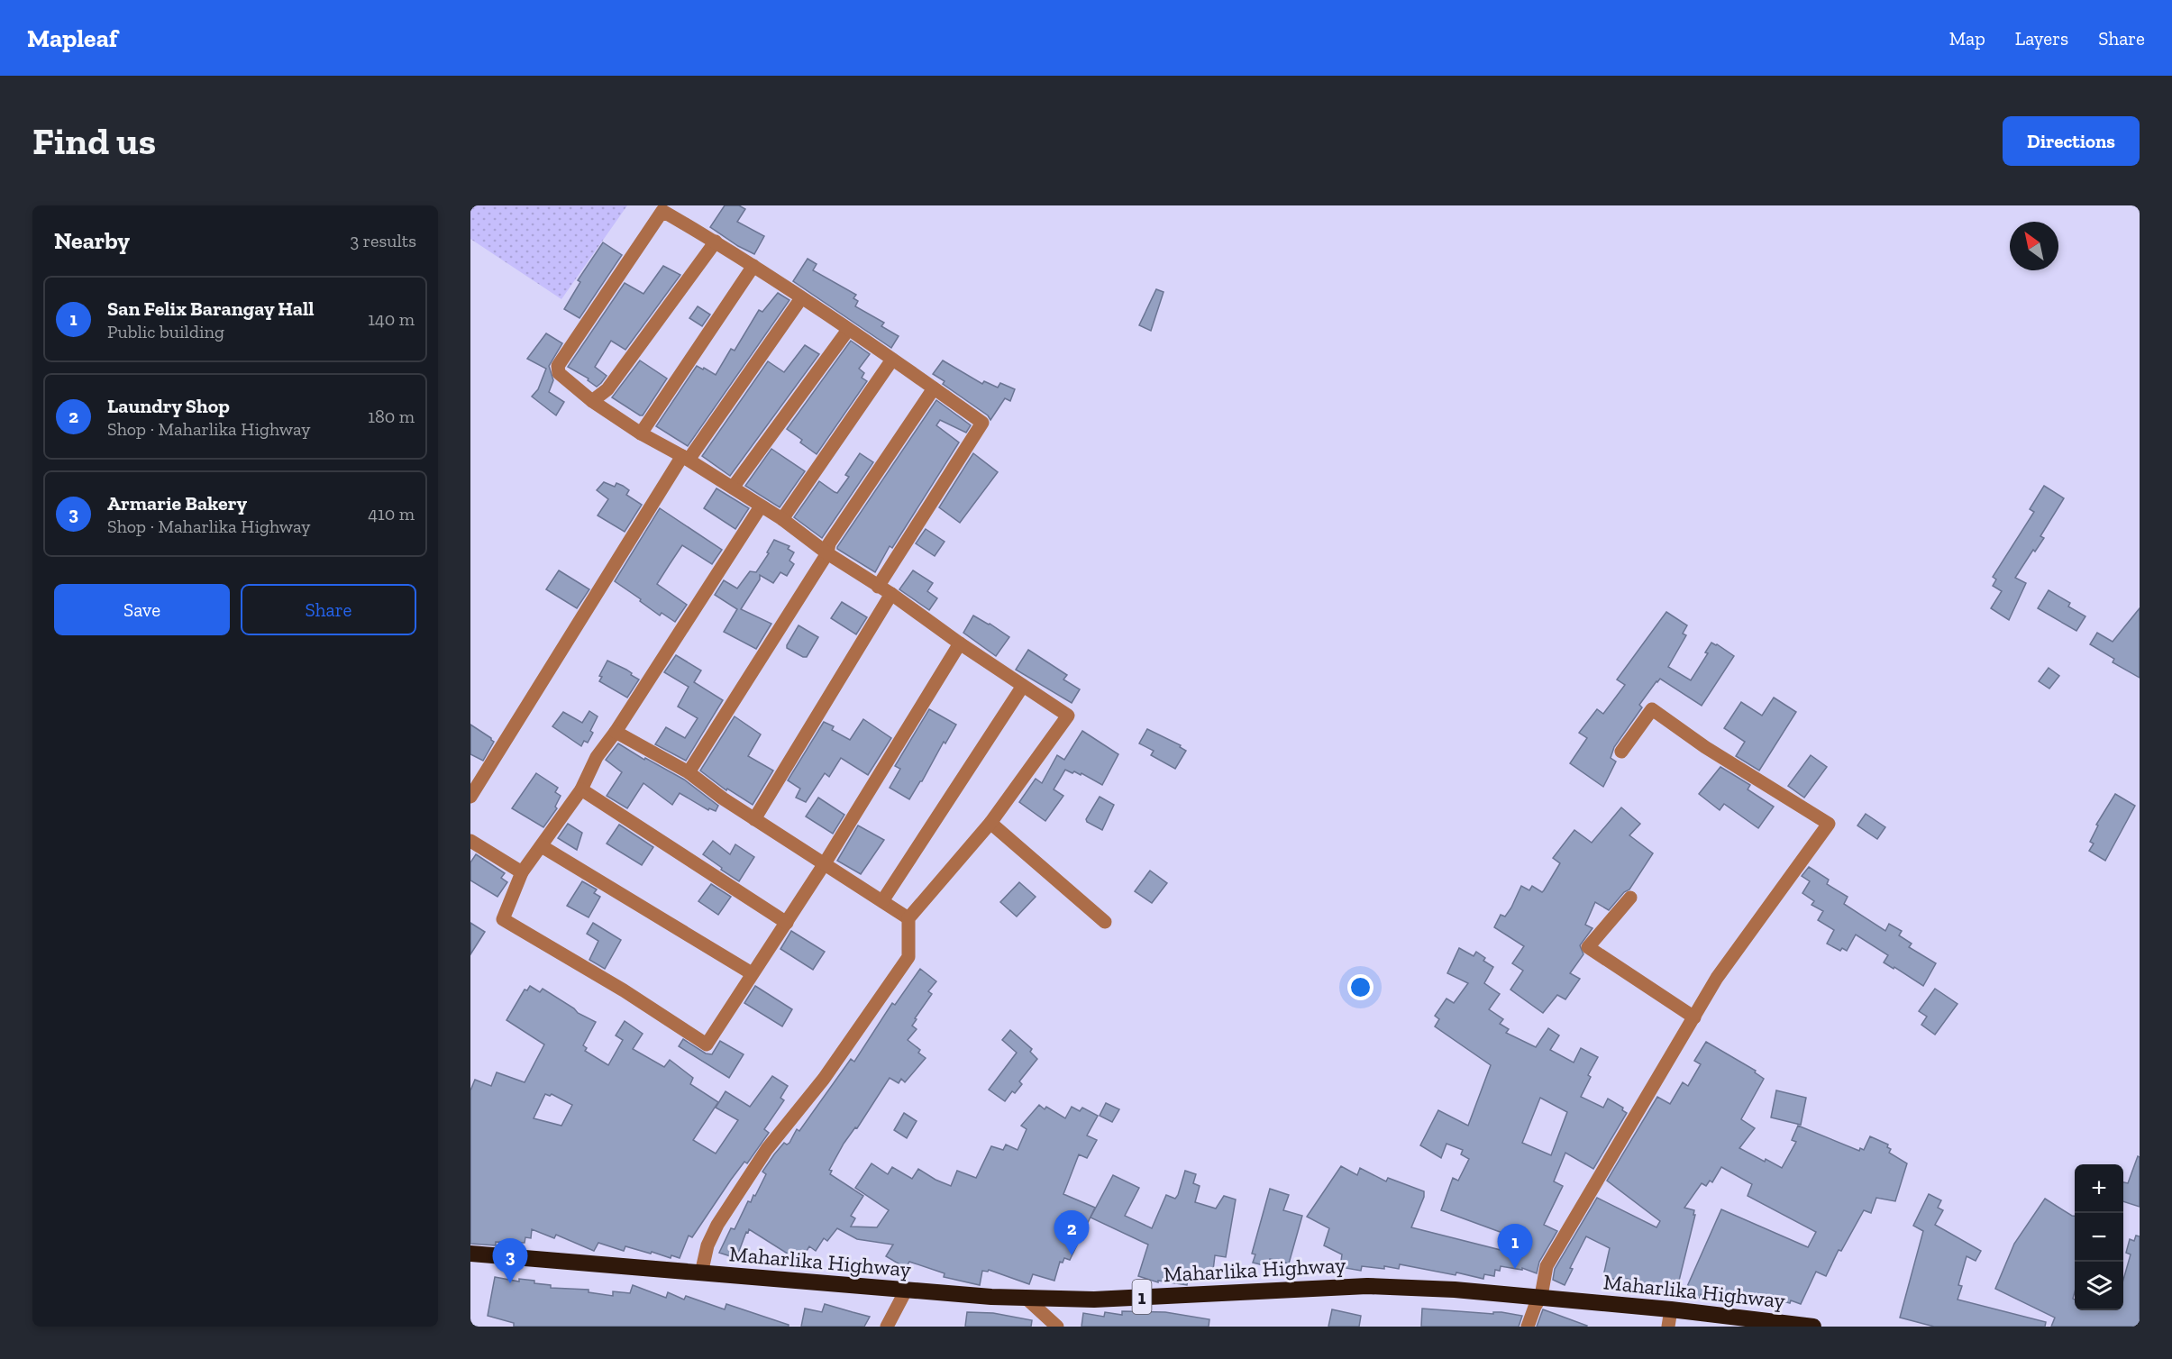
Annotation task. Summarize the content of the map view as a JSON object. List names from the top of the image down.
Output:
{
  "streets": {
    "highway": ["Maharlika Highway", "1"]
  },
  "north": "top left",
  "page": {
    "header": "Mapleaf",
    "nav": ["Map", "Layers", "Share"],
    "buttons": [
      "Directions",
      ["Save", "Share"]
    ],
    "title": "Find us",
    "heading": ["Nearby", "3 results"],
    "list": [
      {
        "mark": "1",
        "name": "San Felix Barangay Hall",
        "note": "Public building",
        "value": "140 m"
      },
      {
        "mark": "2",
        "name": "Laundry Shop",
        "note": "Shop · Maharlika Highway",
        "value": "180 m"
      },
      {
        "mark": "3",
        "name": "Armarie Bakery",
        "note": "Shop · Maharlika Highway",
        "value": "410 m"
      }
    ],
    "map_buttons": ["+", "−"],
    "pins": ["2", "1", "3"]
  }
}
